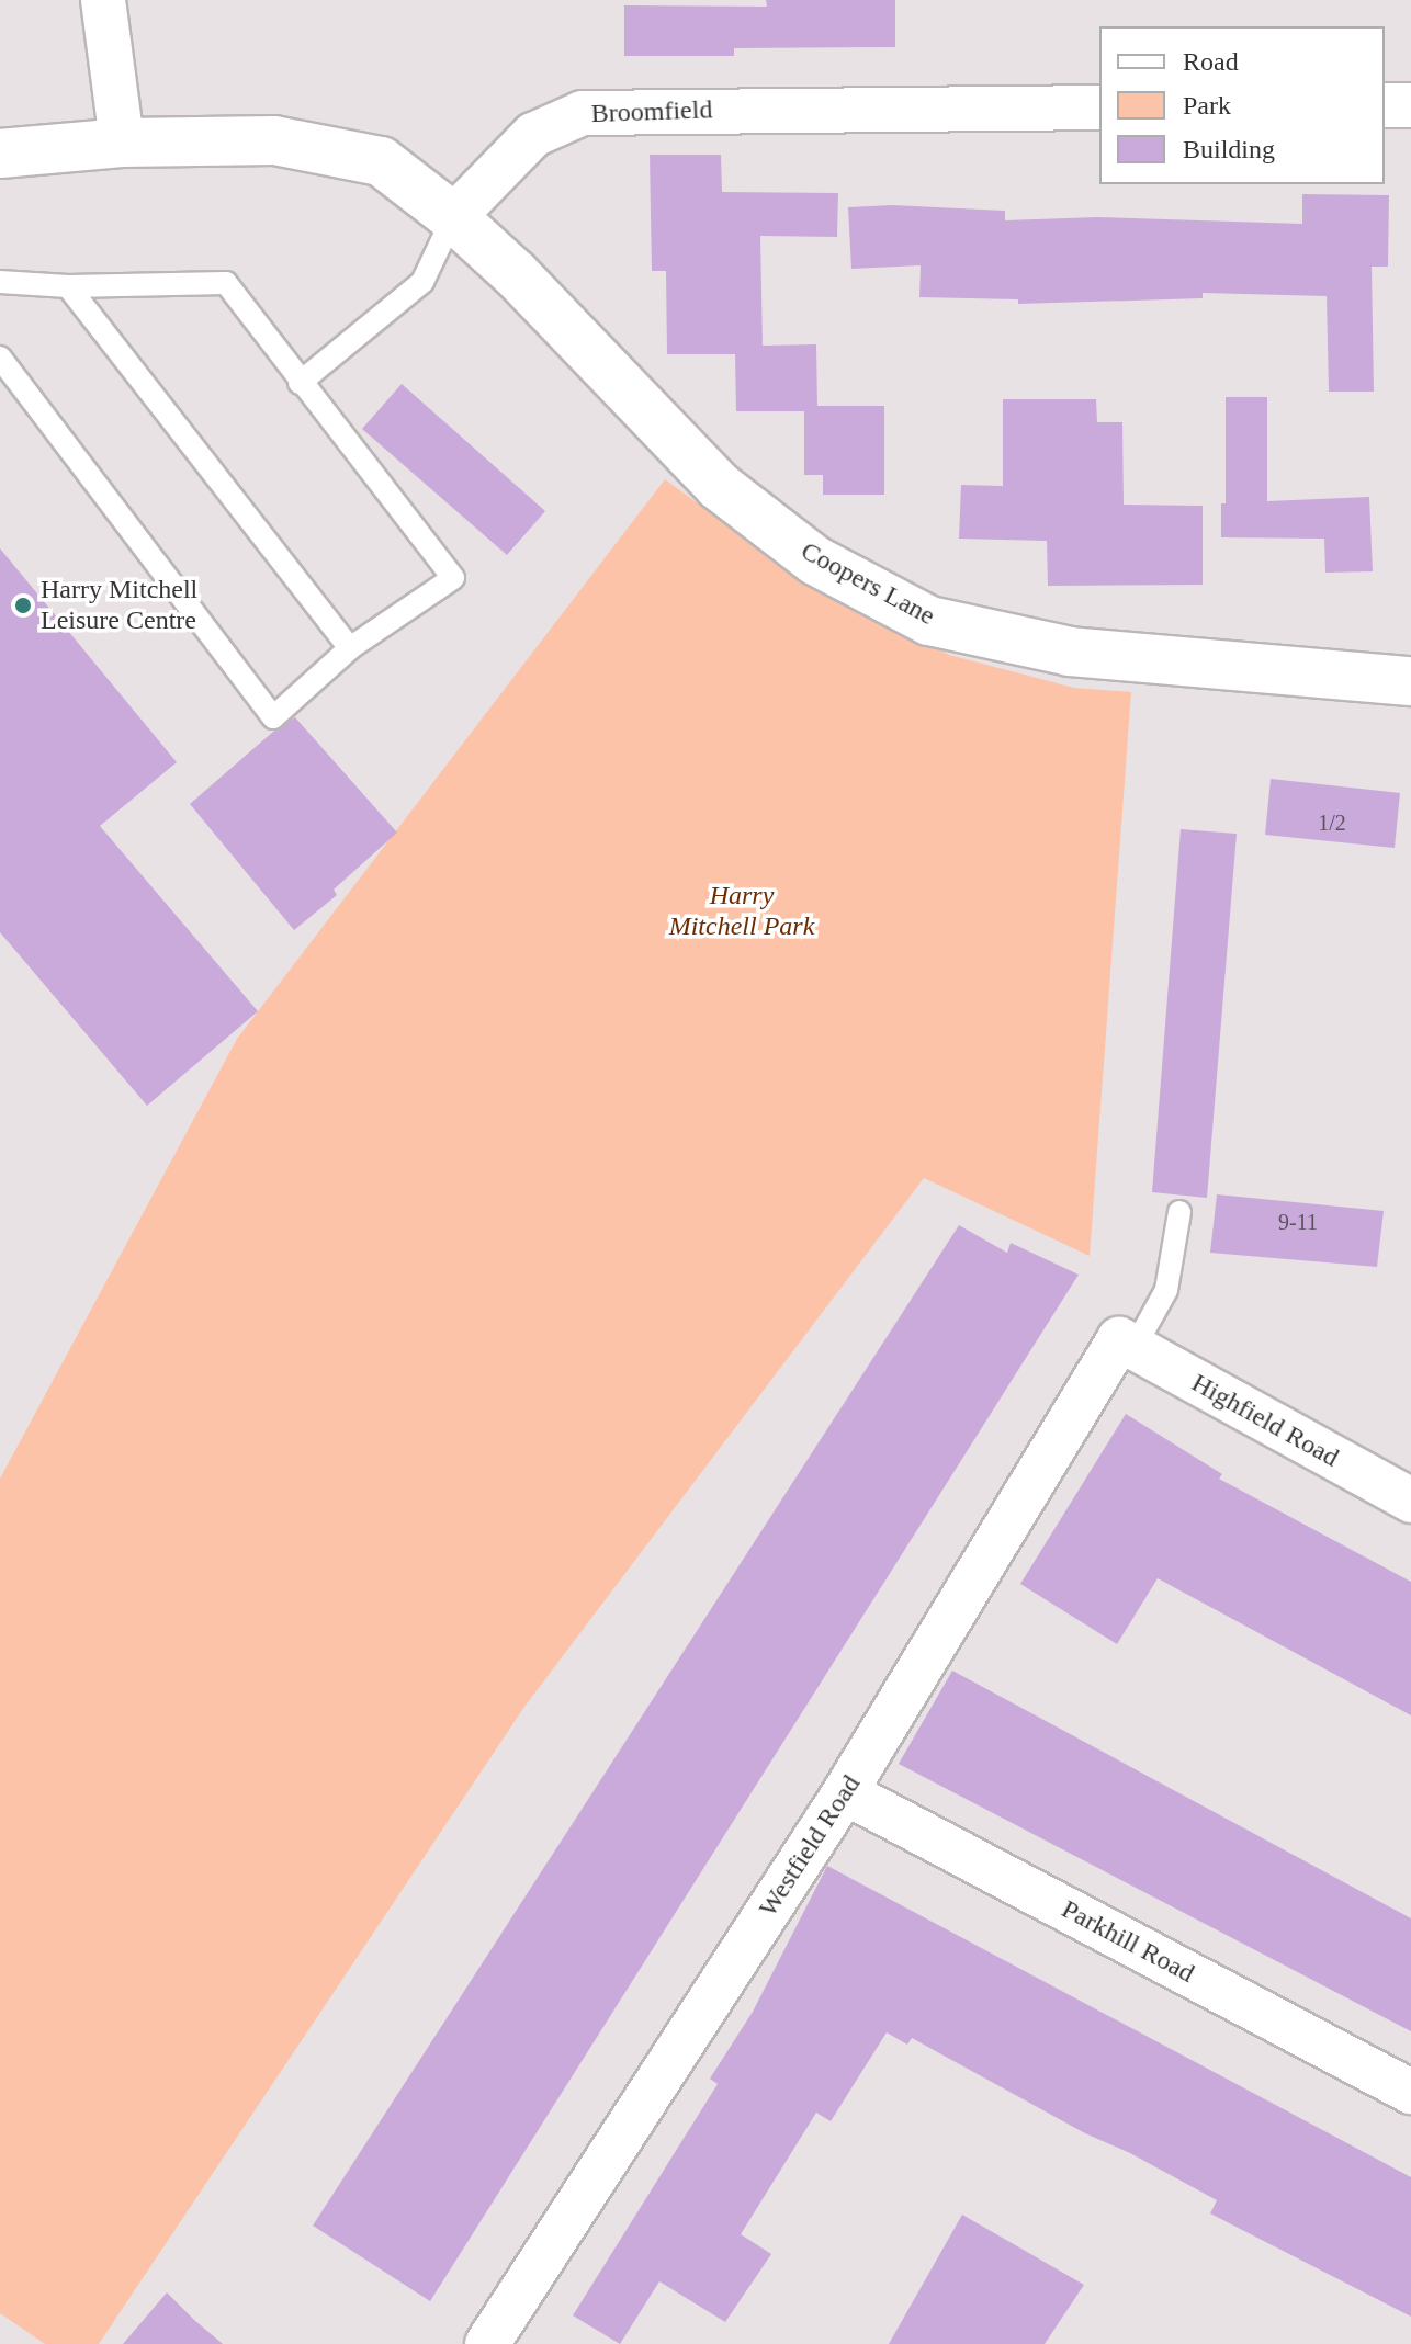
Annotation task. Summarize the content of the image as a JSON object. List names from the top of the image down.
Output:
{
  "streets": {
    "street": [
      "Broomfield",
      "Coopers Lane",
      "Highfield Road",
      "Westfield Road",
      "Parkhill Road"
    ]
  },
  "crossings": [
    ["Broomfield", "Coopers Lane"],
    ["Highfield Road", "Westfield Road"],
    ["Westfield Road", "Parkhill Road"]
  ],
  "parks": ["Harry Mitchell Park"],
  "places": ["Harry Mitchell Leisure Centre"],
  "house_numbers": ["1/2", "9-11"],
  "legend": ["Road", "Park", "Building"]
}
